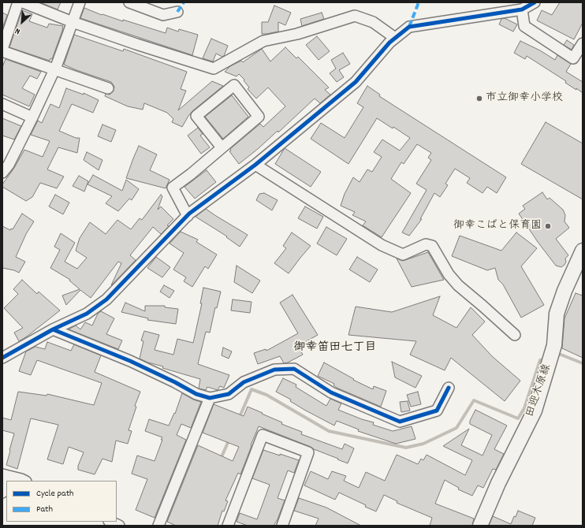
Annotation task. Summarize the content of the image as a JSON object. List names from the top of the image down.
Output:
{
  "streets": {
    "main road": ["田迎木原線"]
  },
  "districts": ["御幸笛田七丁目"],
  "places": ["市立御幸小学校", "御幸こばと保育園"],
  "legend": ["Cycle path", "Path"],
  "north": "bottom left"
}
